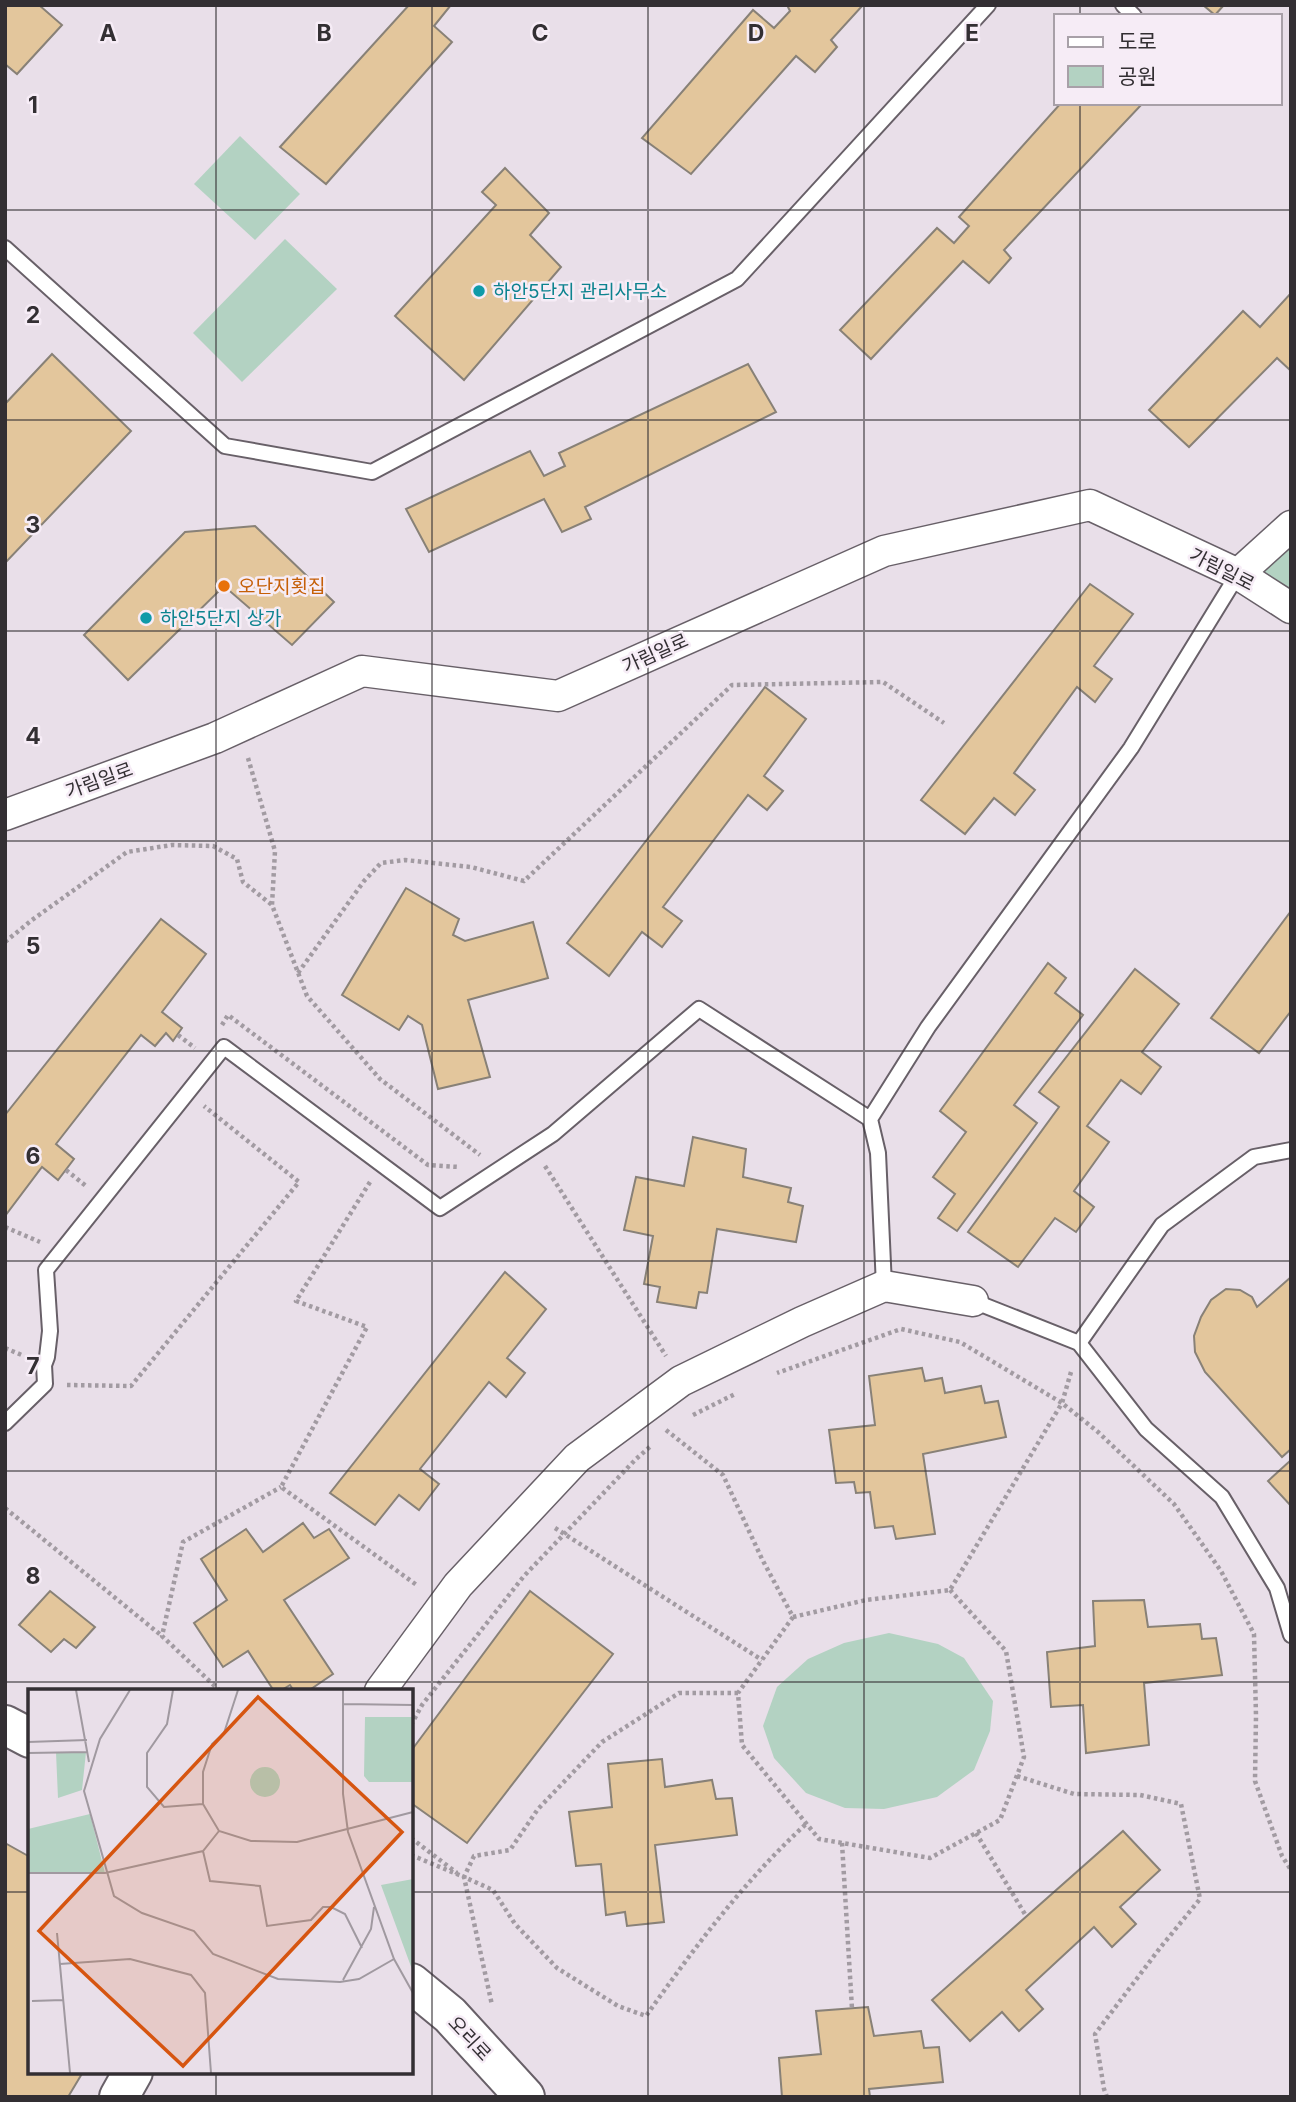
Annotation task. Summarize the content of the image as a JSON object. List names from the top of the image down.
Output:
{
  "streets": {
    "main road": ["오리로"],
    "street": ["가림일로"]
  },
  "places": ["하안5단지 관리사무소", "오단지횟집", "하안5단지 상가"],
  "legend": ["도로", "공원"],
  "grid": {
    "columns": [
      "A",
      "B",
      "C",
      "D",
      "E"
    ],
    "rows": [
      "1",
      "2",
      "3",
      "4",
      "5",
      "6",
      "7",
      "8"
    ]
  }
}
